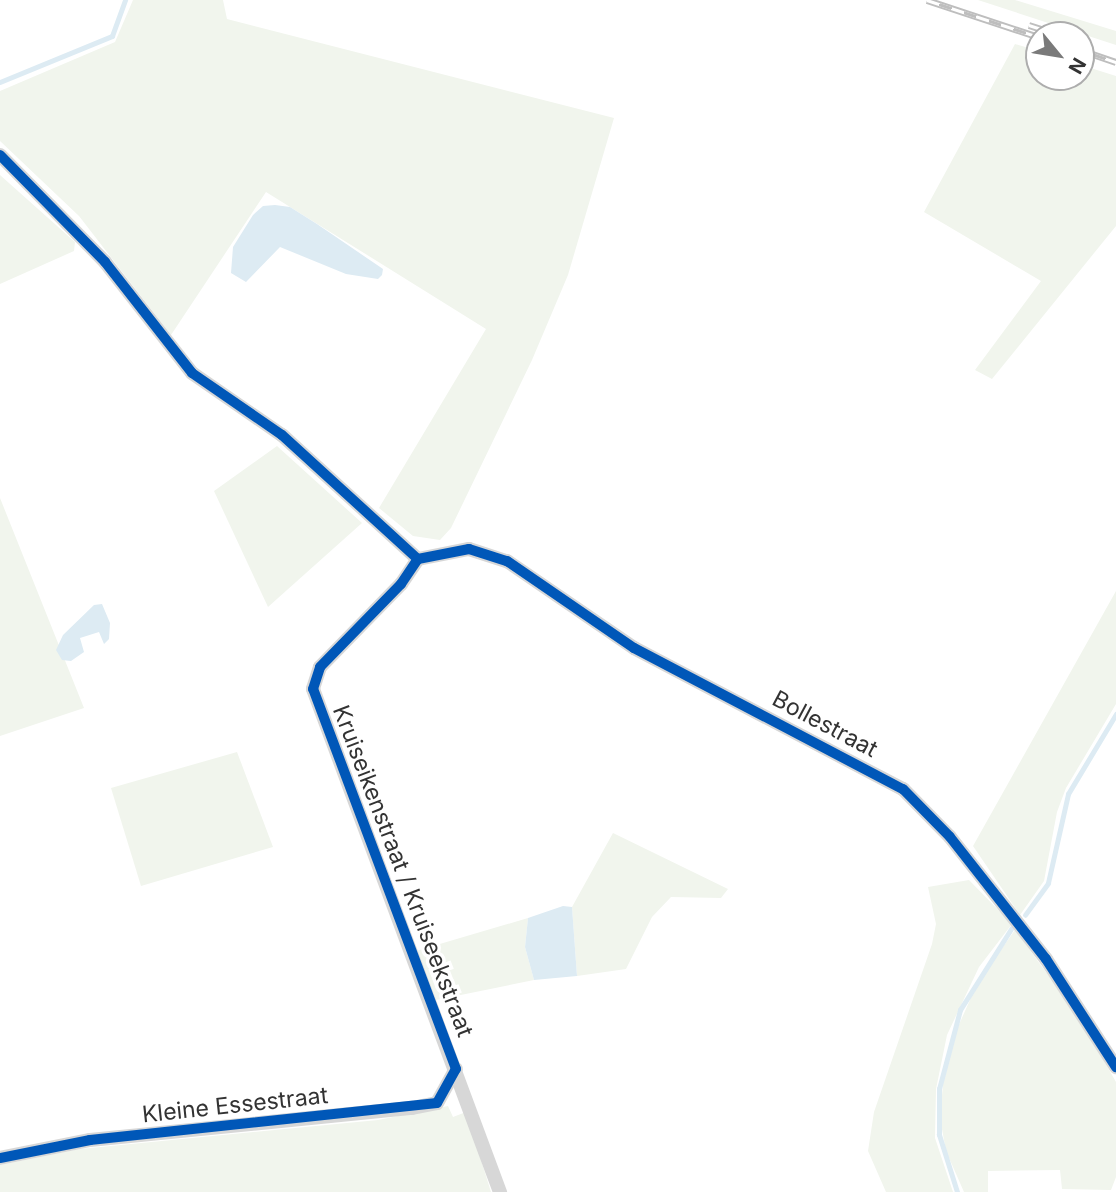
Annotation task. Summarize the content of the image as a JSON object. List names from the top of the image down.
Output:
{
  "streets": {
    "street": ["Bollestraat", "Kruiseikenstraat / Kruiseekstraat", "Kleine Essestraat"]
  },
  "crossings": [
    ["Bollestraat", "Kruiseikenstraat / Kruiseekstraat"],
    ["Kruiseikenstraat / Kruiseekstraat", "Kleine Essestraat"]
  ],
  "north": "bottom right"
}
